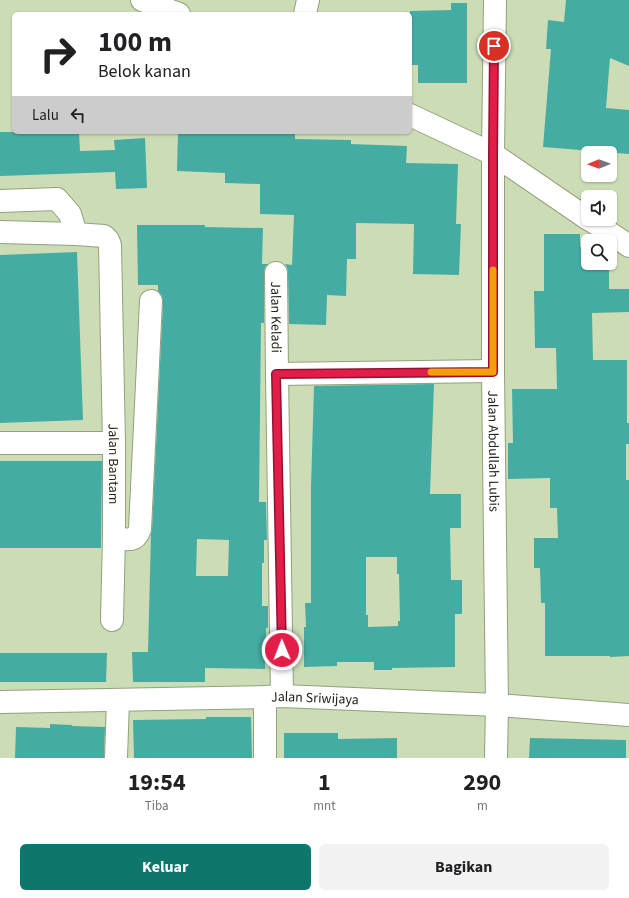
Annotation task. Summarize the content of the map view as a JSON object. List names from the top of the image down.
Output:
{
  "streets": {
    "street": [
      "Jalan Keladi",
      "Jalan Abdullah Lubis",
      "Jalan Bantam",
      "Jalan Sriwijaya"
    ]
  },
  "crossings": [
    ["Jalan Keladi", "Jalan Sriwijaya"],
    ["Jalan Abdullah Lubis", "Jalan Sriwijaya"]
  ],
  "north": "left",
  "page": {
    "turn": ["100 m", "Belok kanan"],
    "then": "Lalu",
    "eta": [
      "19:54",
      "Tiba",
      "1",
      "mnt",
      "290",
      "m"
    ],
    "buttons": ["Keluar", "Bagikan"]
  }
}
